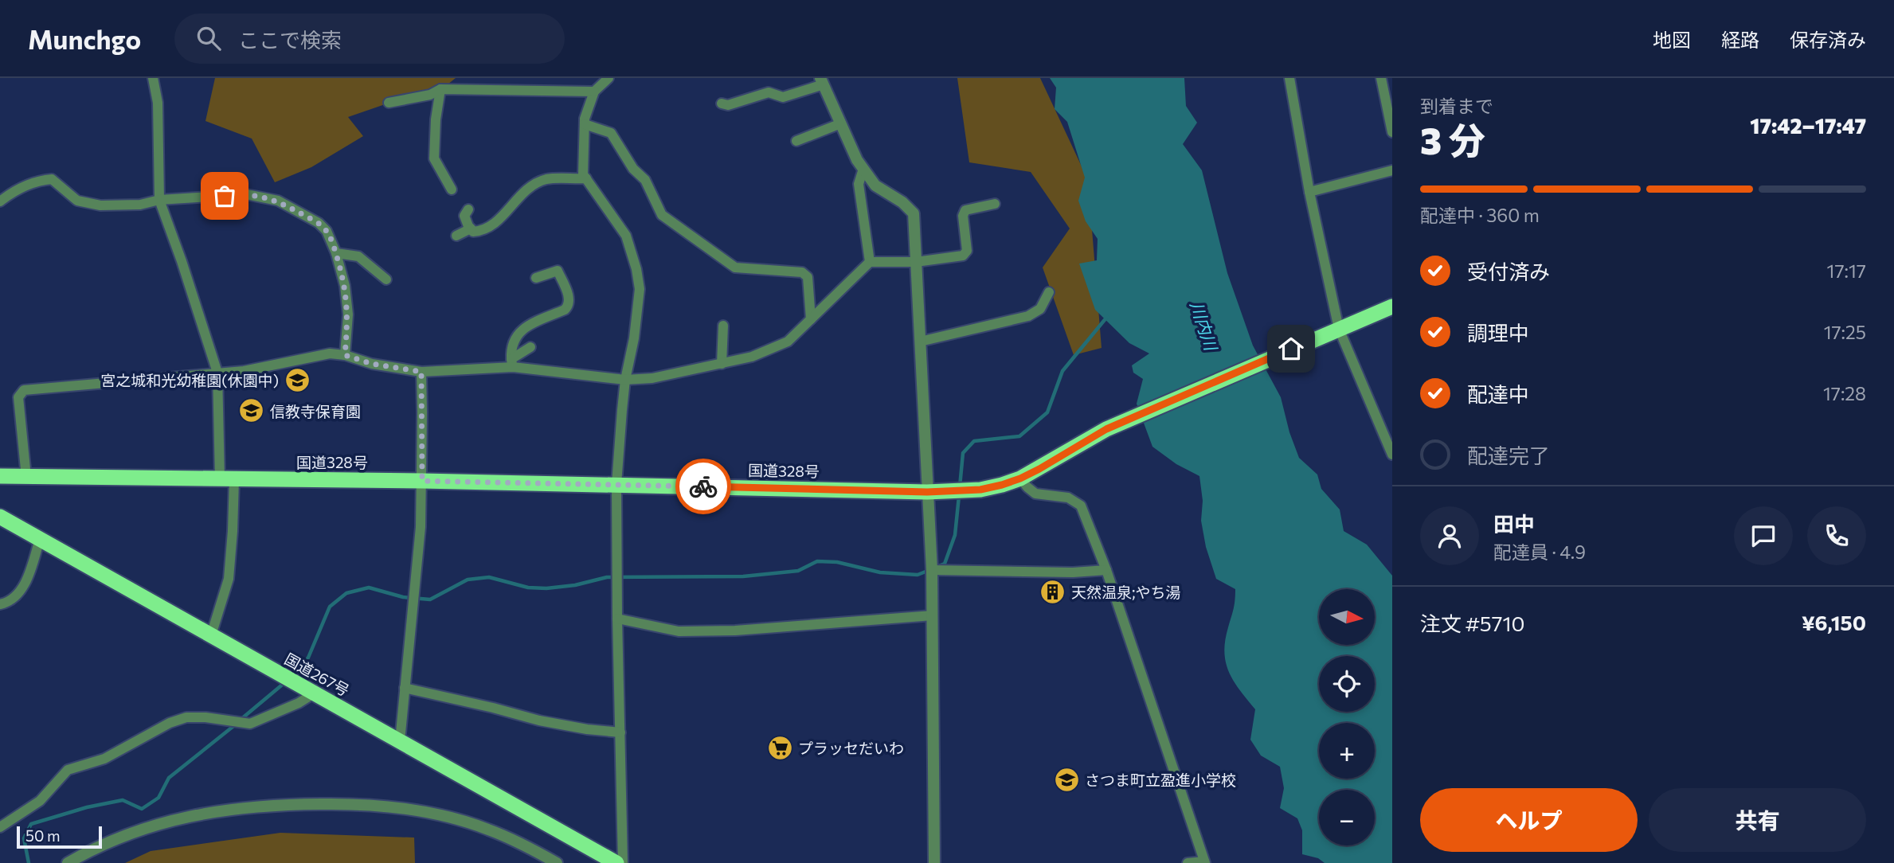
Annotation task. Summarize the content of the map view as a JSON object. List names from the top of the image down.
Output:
{
  "streets": {
    "highway": ["国道328号", "国道267号"]
  },
  "water": ["川内川"],
  "places": {
    "school or university": ["宮之城和光幼稚園(休園中)", "信教寺保育園", "さつま町立盈進小学校"],
    "building": ["天然温泉;やち湯"],
    "supermarket": ["プラッセだいわ"]
  },
  "scale_bar": "50 m",
  "north": "right",
  "page": {
    "header": "Munchgo",
    "search": "ここで検索",
    "nav": ["地図", "経路", "保存済み"],
    "heading": ["3 分", "到着まで", "17:42–17:47"],
    "panel": [
      "田中",
      "配達員 · 4.9",
      "注文 #5710",
      "¥6,150"
    ],
    "bar": "配達中 · 360 m",
    "list": [
      ["受付済み", "17:17"],
      ["調理中", "17:25"],
      ["配達中", "17:28"],
      "配達完了"
    ],
    "map_buttons": ["+", "−"],
    "buttons": ["ヘルプ", "共有"],
    "scale": "50 m"
  }
}
